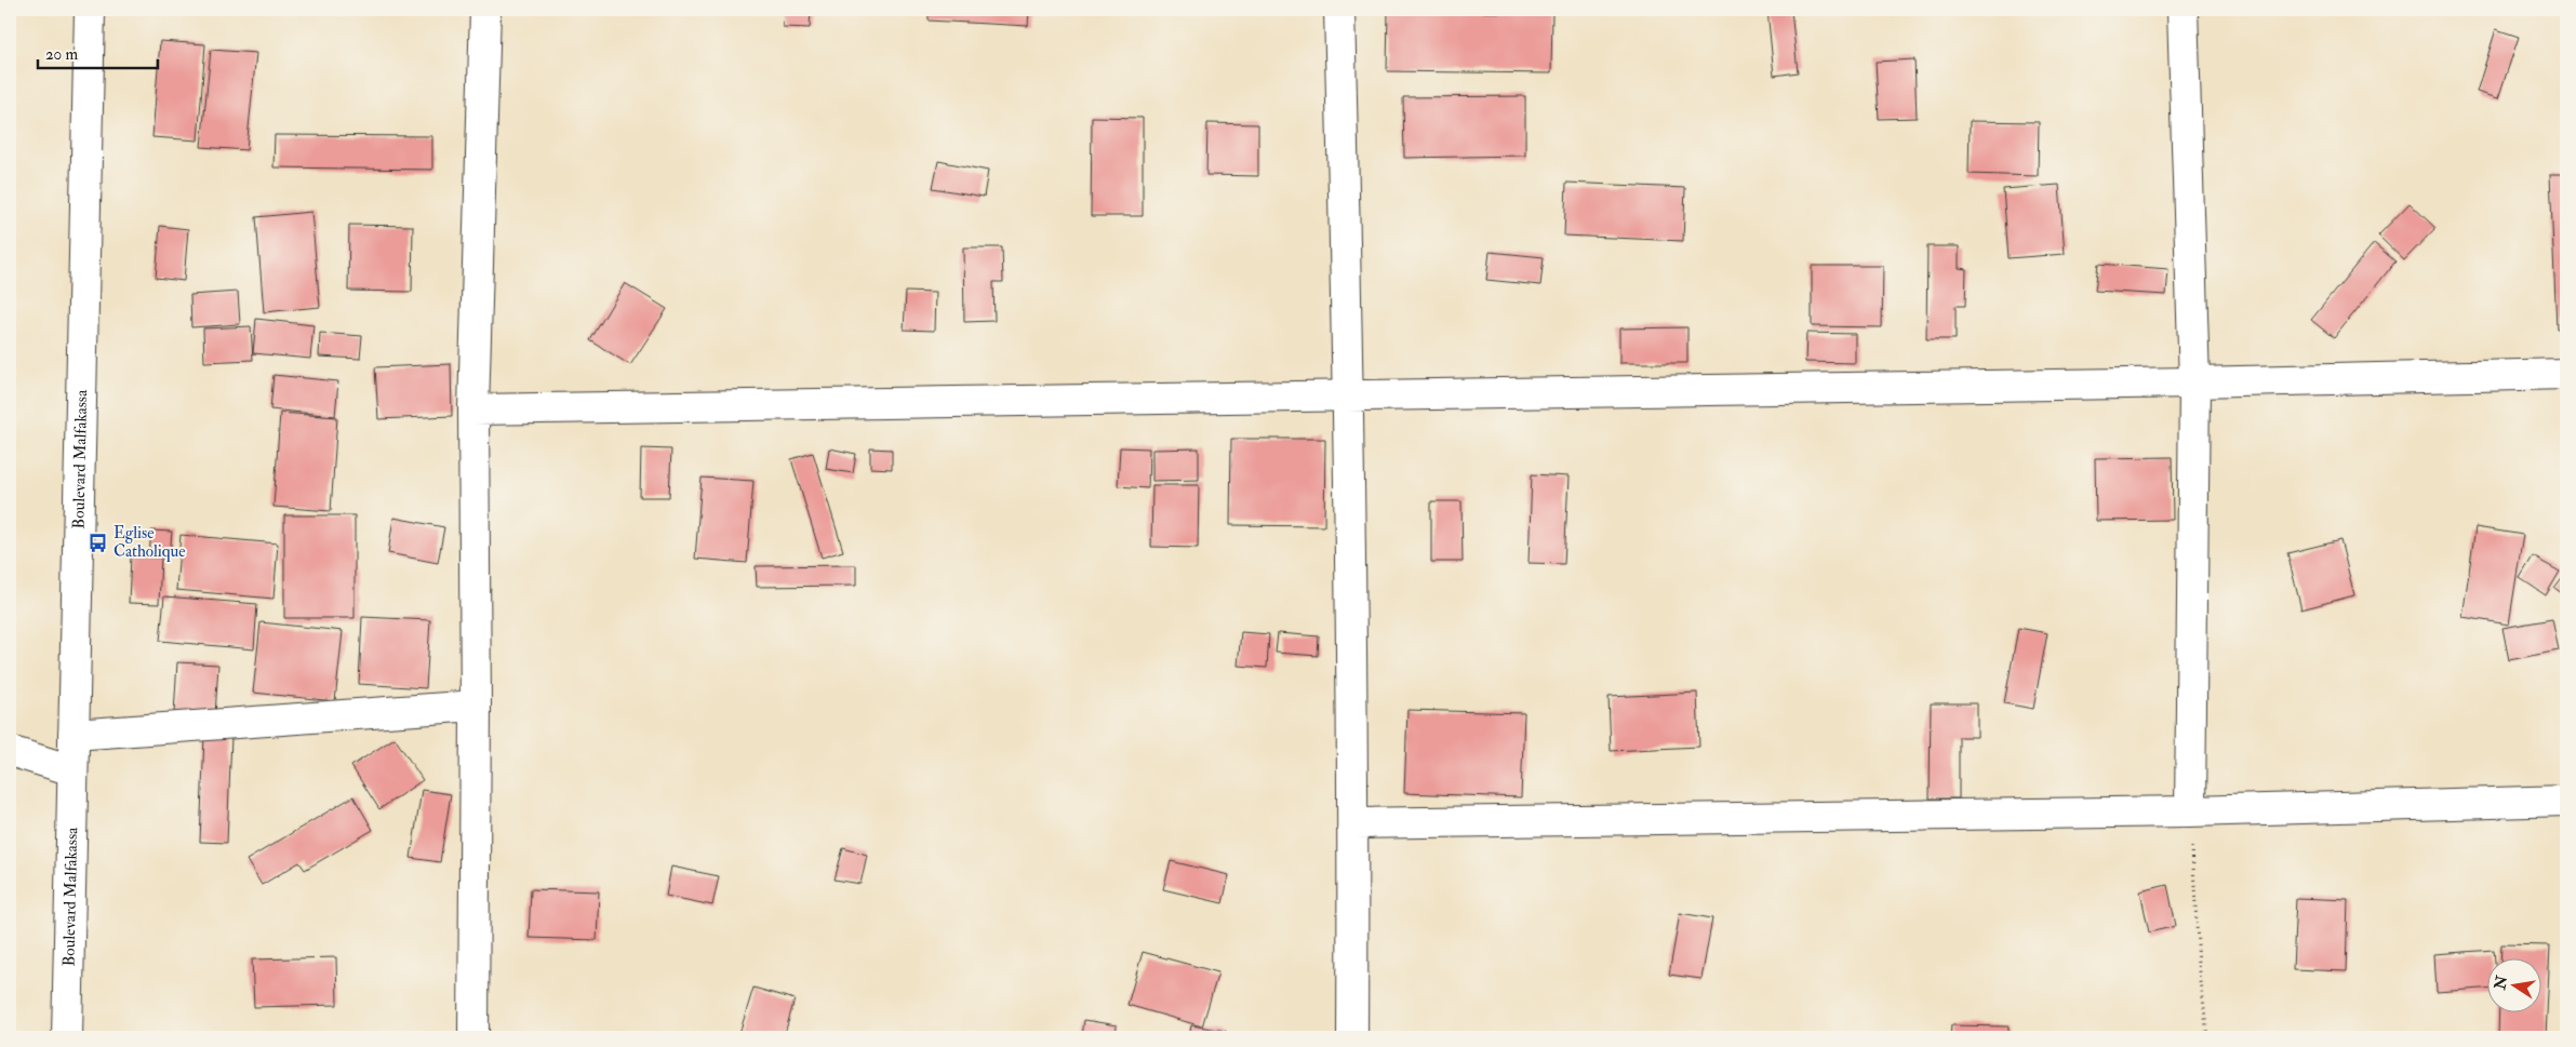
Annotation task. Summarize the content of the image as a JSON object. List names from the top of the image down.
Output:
{
  "streets": {
    "street": ["Boulevard Malfakassa"]
  },
  "places": {
    "bus stop": ["Eglise Catholique"]
  },
  "scale_bar": "20 m",
  "north": "left"
}
